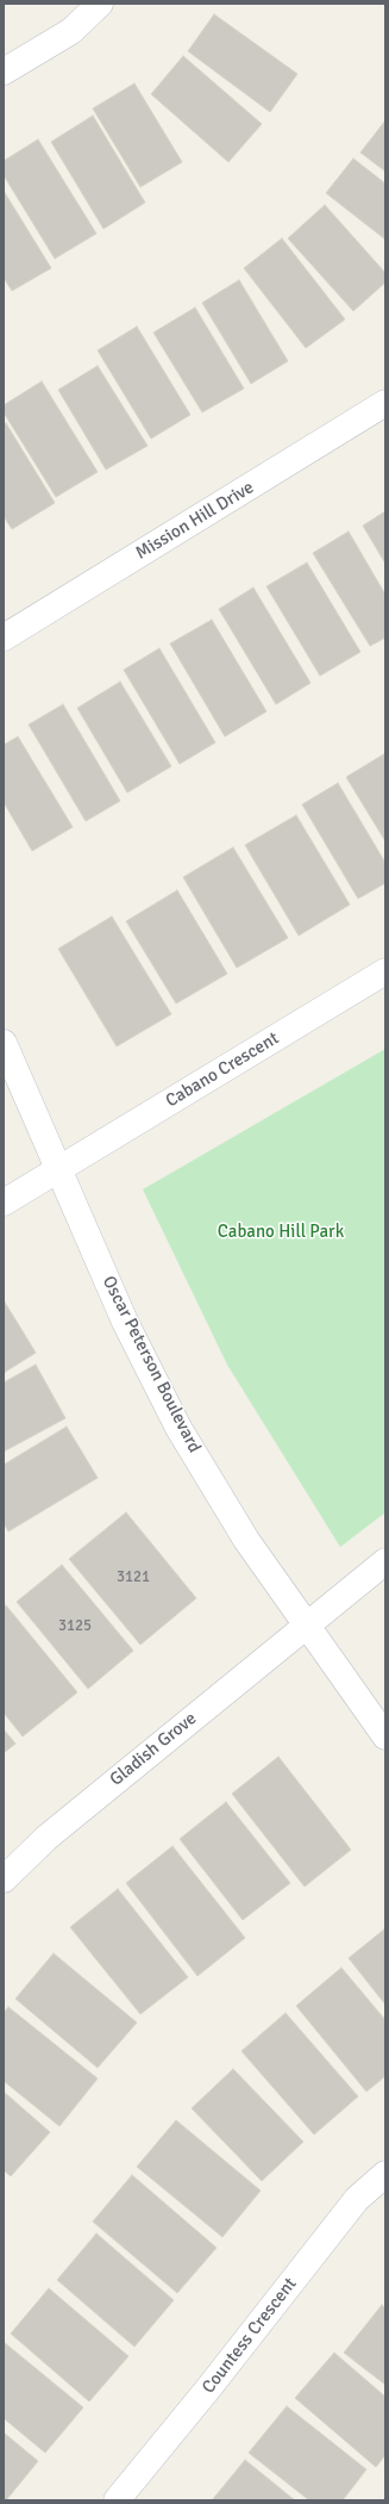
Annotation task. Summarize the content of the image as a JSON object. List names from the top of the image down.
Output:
{
  "streets": {
    "street": [
      "Mission Hill Drive",
      "Cabano Crescent",
      "Oscar Peterson Boulevard",
      "Gladish Grove",
      "Countess Crescent"
    ]
  },
  "crossings": [
    ["Cabano Crescent", "Oscar Peterson Boulevard"],
    ["Oscar Peterson Boulevard", "Gladish Grove"]
  ],
  "parks": ["Cabano Hill Park"],
  "house_numbers": ["3121", "3125"]
}
